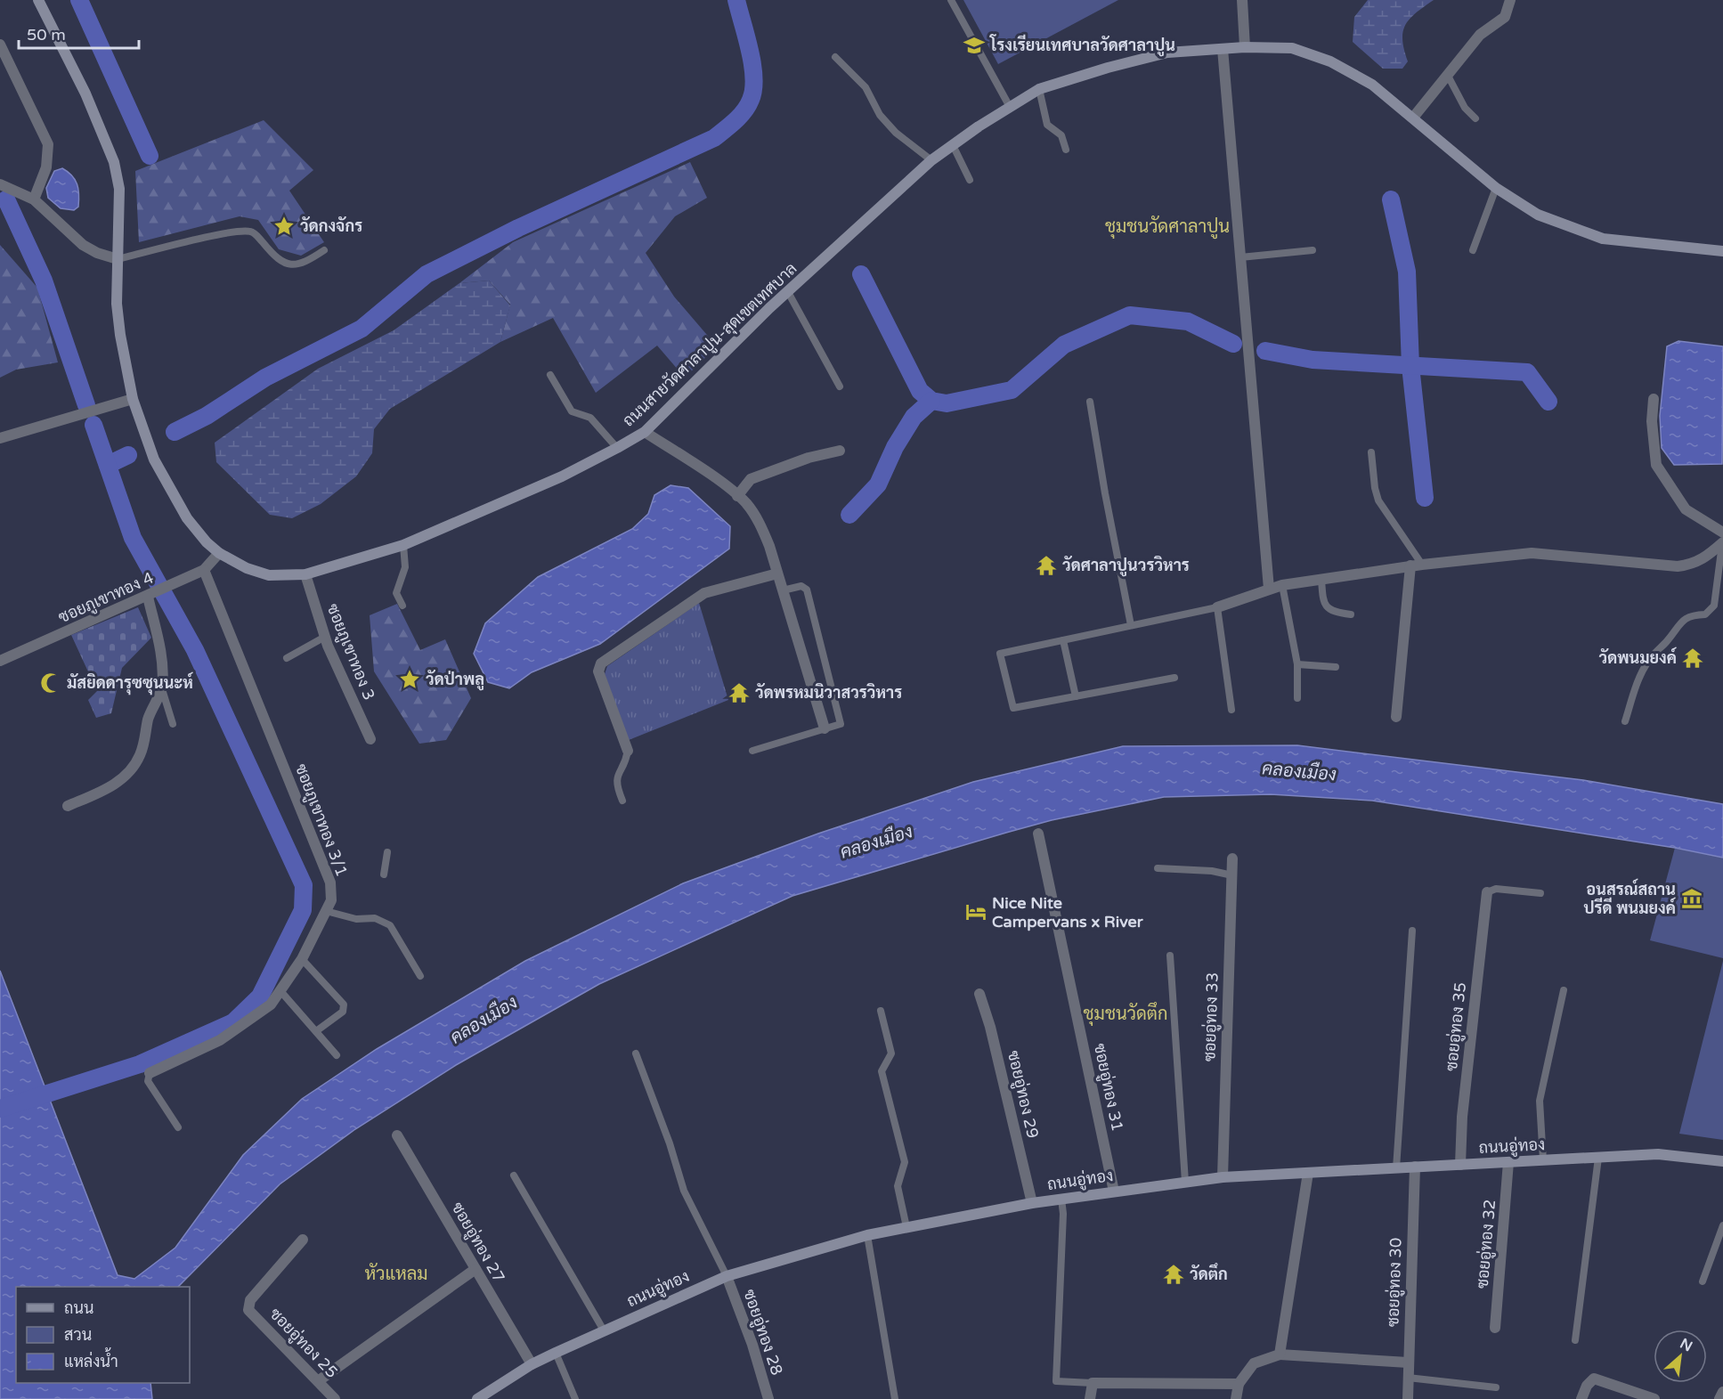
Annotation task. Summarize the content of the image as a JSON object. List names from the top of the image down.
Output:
{
  "streets": {
    "street": [
      "ถนนสายวัดศาลาปูน-สุดเขตเทศบาล",
      "ซอยภูเขาทอง 4",
      "ซอยภูเขาทอง 3",
      "ซอยภูเขาทอง 3/1",
      "ซอยอู่ทอง 33",
      "ซอยอู่ทอง 35",
      "ซอยอู่ทอง 31",
      "ซอยอู่ทอง 29",
      "ถนนอู่ทอง",
      "ซอยอู่ทอง 27",
      "ซอยอู่ทอง 32",
      "ซอยอู่ทอง 30",
      "ซอยอู่ทอง 28",
      "ซอยอู่ทอง 25"
    ]
  },
  "crossings": [
    ["ถนนสายวัดศาลาปูน-สุดเขตเทศบาล", "ซอยภูเขาทอง 4"],
    ["ถนนสายวัดศาลาปูน-สุดเขตเทศบาล", "ซอยภูเขาทอง 3"],
    ["ซอยภูเขาทอง 4", "ซอยภูเขาทอง 3/1"],
    ["ซอยอู่ทอง 33", "ถนนอู่ทอง"],
    ["ซอยอู่ทอง 35", "ถนนอู่ทอง"],
    ["ซอยอู่ทอง 31", "ถนนอู่ทอง"],
    ["ซอยอู่ทอง 29", "ถนนอู่ทอง"],
    ["ถนนอู่ทอง", "ซอยอู่ทอง 27"],
    ["ถนนอู่ทอง", "ซอยอู่ทอง 32"],
    ["ถนนอู่ทอง", "ซอยอู่ทอง 30"],
    ["ถนนอู่ทอง", "ซอยอู่ทอง 28"]
  ],
  "districts": ["ชุมชนวัดศาลาปูน", "ชุมชนวัดตึก", "หัวแหลม"],
  "water": ["คลองเมือง"],
  "places": {
    "school or university": ["โรงเรียนเทศบาลวัดศาลาปูน"],
    "place": ["วัดกงจักร", "วัดป่าพลู"],
    "temple": [
      "วัดศาลาปูนวรวิหาร",
      "วัดพนมยงค์",
      "วัดพรหมนิวาสวรวิหาร",
      "วัดตึก"
    ],
    "mosque": ["มัสยิดดารุซซุนนะห์"],
    "museum": ["อนุสรณ์สถาน ปรีดี พนมยงค์"],
    "hotel": ["Nice Nite Campervans x River"]
  },
  "legend": ["ถนน", "สวน", "แหล่งน้ำ"],
  "scale_bar": "50 m",
  "north": "top right"
}
